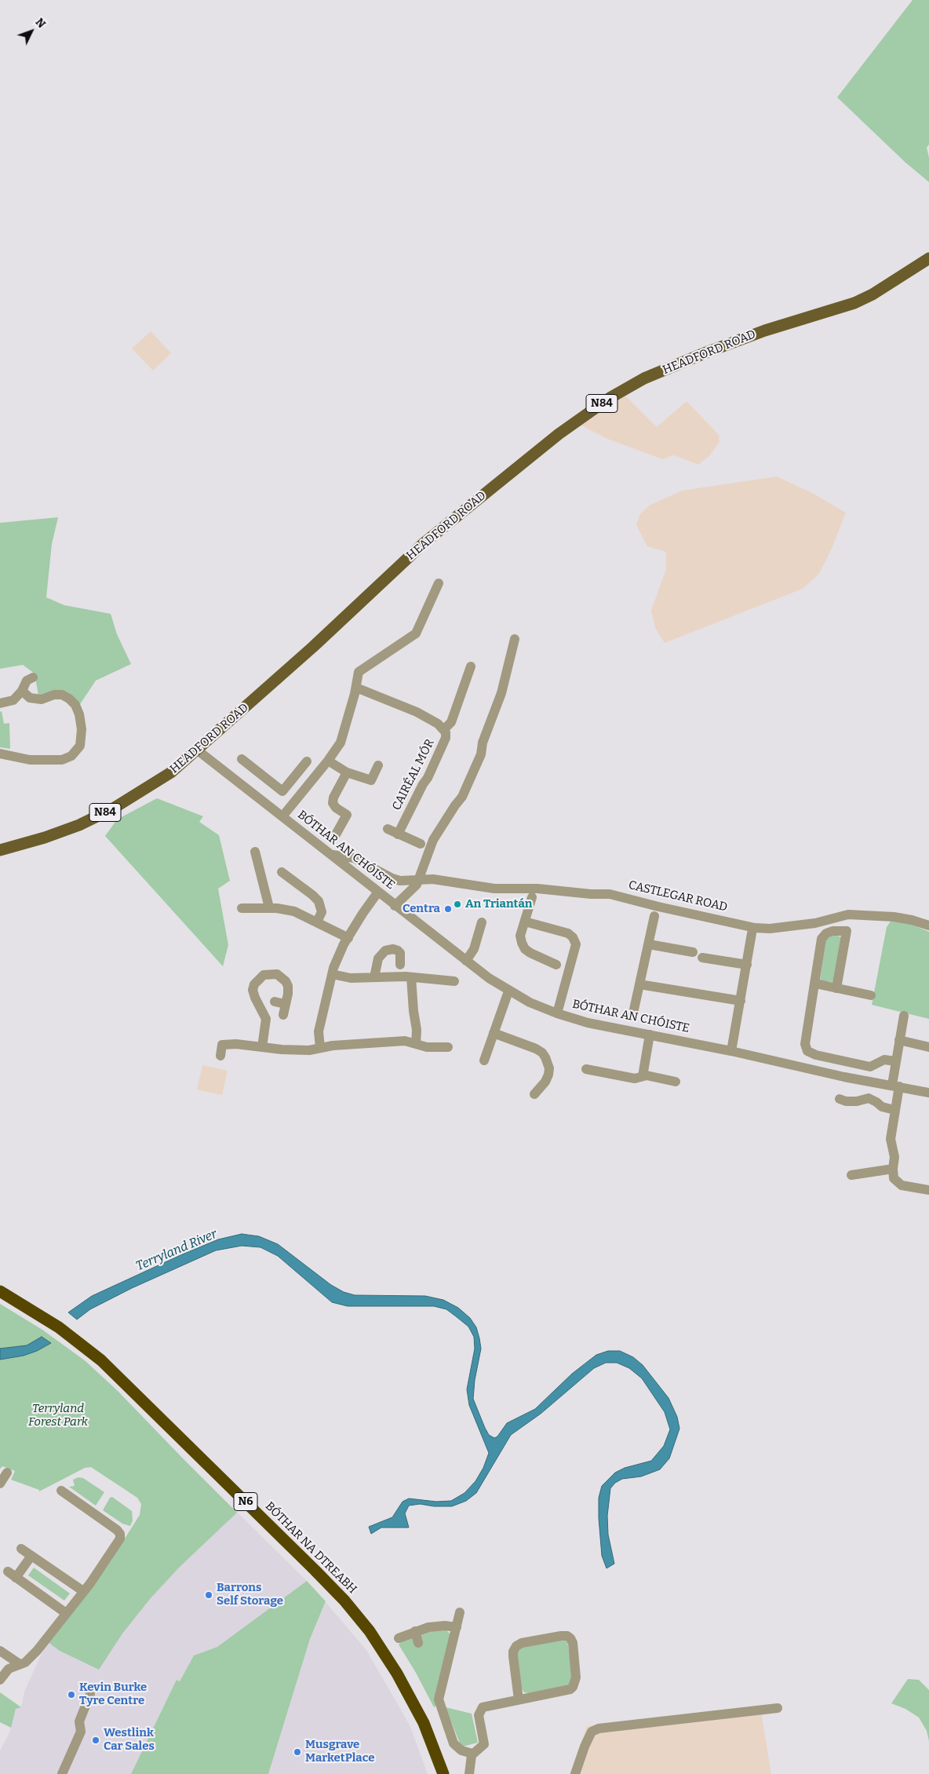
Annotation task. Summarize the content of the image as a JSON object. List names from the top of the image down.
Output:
{
  "streets": {
    "highway": ["N6", "BÓTHAR NA DTREABH"],
    "main road": ["HEADFORD ROAD", "N84"],
    "street": ["CAIRÉAL MÓR", "BÓTHAR AN CHÓISTE", "CASTLEGAR ROAD"]
  },
  "crossings": [
    ["HEADFORD ROAD", "BÓTHAR AN CHÓISTE"],
    ["BÓTHAR AN CHÓISTE", "CASTLEGAR ROAD"]
  ],
  "water": ["Terryland River"],
  "parks": ["Terryland Forest Park"],
  "places": [
    "An Triantán",
    "Centra",
    "Barrons Self Storage",
    "Kevin Burke Tyre Centre",
    "Westlink Car Sales",
    "Musgrave MarketPlace"
  ],
  "north": "top right"
}
